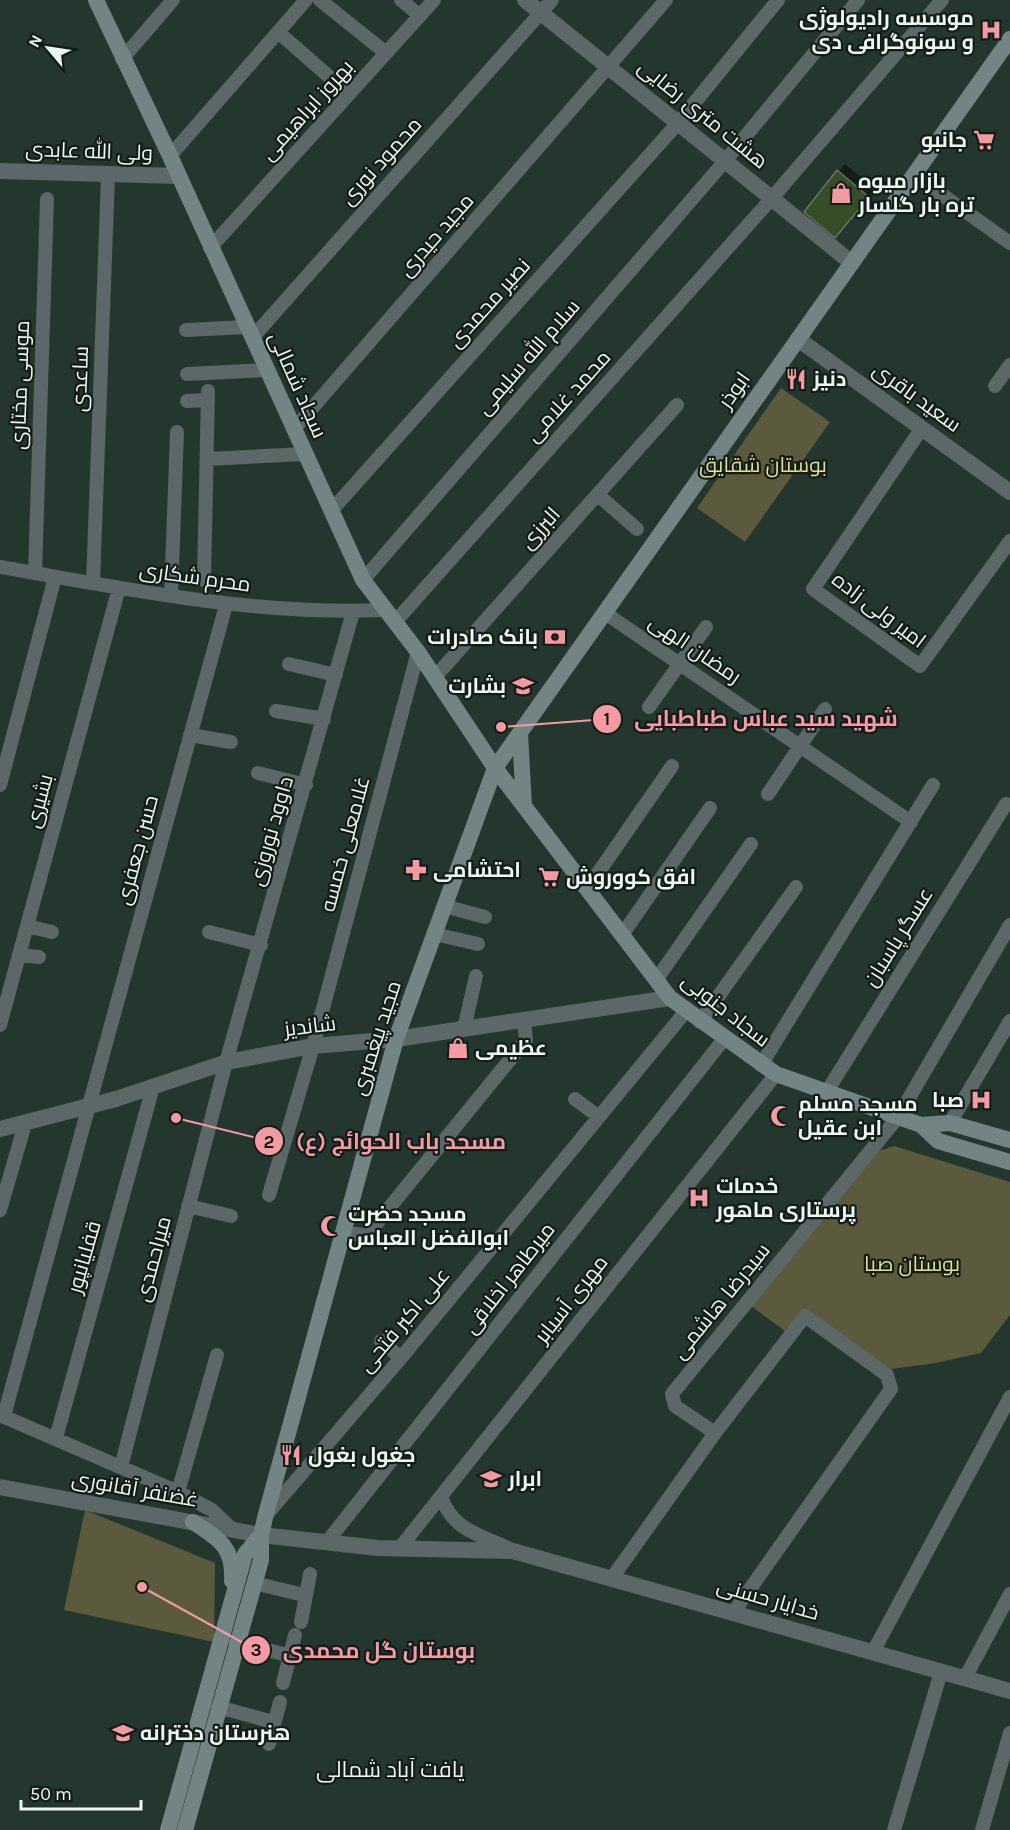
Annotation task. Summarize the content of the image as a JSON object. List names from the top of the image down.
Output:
{
  "streets": {
    "main road": [
      "سجاد شمالی",
      "ابوذر",
      "سجاد جنوبی",
      "مجید پیغمبری"
    ],
    "street": [
      "بهروز ابراهیمی",
      "هشت متری رضایی",
      "ولی الله عابدی",
      "محمود نوری",
      "مجید حیدری",
      "نصیر محمدی",
      "سلام الله سلیمی",
      "ساعدی",
      "موسی مختاری",
      "محمد غلامی",
      "سعید باقری",
      "البرزی",
      "محرم شکاری",
      "امیر ولی زاده",
      "رمضان الهی",
      "بشیری",
      "داوود نوروزی",
      "غلامعلی خمسه",
      "حسن جعفری",
      "عسگر پاسبان",
      "شاندیز",
      "قفلیانپور",
      "میراحمدی",
      "میرطاهر اخلاقی",
      "مهری آسیابر",
      "سیدرضا هاشمی",
      "علی اکبر فتحی",
      "غضنفر آقانوری",
      "خدایار حسنی"
    ]
  },
  "crossings": [
    ["بهروز ابراهیمی", "سجاد شمالی"],
    ["هشت متری رضایی", "محمود نوری"],
    ["هشت متری رضایی", "مجید حیدری"],
    ["هشت متری رضایی", "نصیر محمدی"],
    ["هشت متری رضایی", "سلام الله سلیمی"],
    ["هشت متری رضایی", "ابوذر"],
    ["هشت متری رضایی", "محمد غلامی"],
    ["ولی الله عابدی", "ساعدی"],
    ["ولی الله عابدی", "سجاد شمالی"],
    ["محمود نوری", "سجاد شمالی"],
    ["مجید حیدری", "سجاد شمالی"],
    ["نصیر محمدی", "سجاد شمالی"],
    ["سلام الله سلیمی", "سجاد شمالی"],
    ["ساعدی", "محرم شکاری"],
    ["موسی مختاری", "محرم شکاری"],
    ["سجاد شمالی", "ابوذر"],
    ["سجاد شمالی", "محمد غلامی"],
    ["سجاد شمالی", "البرزی"],
    ["سجاد شمالی", "محرم شکاری"],
    ["سجاد شمالی", "غلامعلی خمسه"],
    ["سجاد شمالی", "سجاد جنوبی"],
    ["سجاد شمالی", "مجید پیغمبری"],
    ["ابوذر", "سعید باقری"],
    ["ابوذر", "رمضان الهی"],
    ["ابوذر", "سجاد جنوبی"],
    ["ابوذر", "مجید پیغمبری"],
    ["محمد غلامی", "محرم شکاری"],
    ["سعید باقری", "امیر ولی زاده"],
    ["محرم شکاری", "بشیری"],
    ["محرم شکاری", "داوود نوروزی"],
    ["محرم شکاری", "حسن جعفری"],
    ["داوود نوروزی", "شاندیز"],
    ["داوود نوروزی", "میراحمدی"],
    ["غلامعلی خمسه", "شاندیز"],
    ["حسن جعفری", "شاندیز"],
    ["عسگر پاسبان", "سجاد جنوبی"],
    ["سجاد جنوبی", "شاندیز"],
    ["سجاد جنوبی", "مجید پیغمبری"],
    ["سجاد جنوبی", "میرطاهر اخلاقی"],
    ["سجاد جنوبی", "مهری آسیابر"],
    ["سجاد جنوبی", "سیدرضا هاشمی"],
    ["سجاد جنوبی", "علی اکبر فتحی"],
    ["شاندیز", "مجید پیغمبری"],
    ["شاندیز", "قفلیانپور"],
    ["شاندیز", "میراحمدی"],
    ["مجید پیغمبری", "علی اکبر فتحی"],
    ["مجید پیغمبری", "غضنفر آقانوری"],
    ["مجید پیغمبری", "خدایار حسنی"],
    ["میرطاهر اخلاقی", "خدایار حسنی"],
    ["مهری آسیابر", "خدایار حسنی"],
    ["غضنفر آقانوری", "خدایار حسنی"]
  ],
  "districts": ["یافت آباد شمالی"],
  "parks": ["بوستان شقایق", "بوستان صبا"],
  "places": {
    "hospital": ["موسسه رادیولوژی و سونوگرافی دی", "صبا", "خدمات پرستاری ماهور"],
    "supermarket": ["جانبو", "افق کووروش"],
    "shop": ["بازار میوه تره بار گلسار", "عظیمی"],
    "restaurant": ["دنیز", "جغول بغول"],
    "bank": ["بانک صادرات"],
    "school or university": ["بشارت", "ابرار", "هنرستان دخترانه"],
    "other": ["شهید سید عباس طباطبایی", "مسجد باب الحوائج (ع)", "بوستان گل محمدی"],
    "pharmacy": ["احتشامی"],
    "mosque": ["مسجد مسلم ابن عقیل", "مسجد حضرت ابوالفضل العباس"]
  },
  "scale_bar": "50 m",
  "north": "top left"
}
